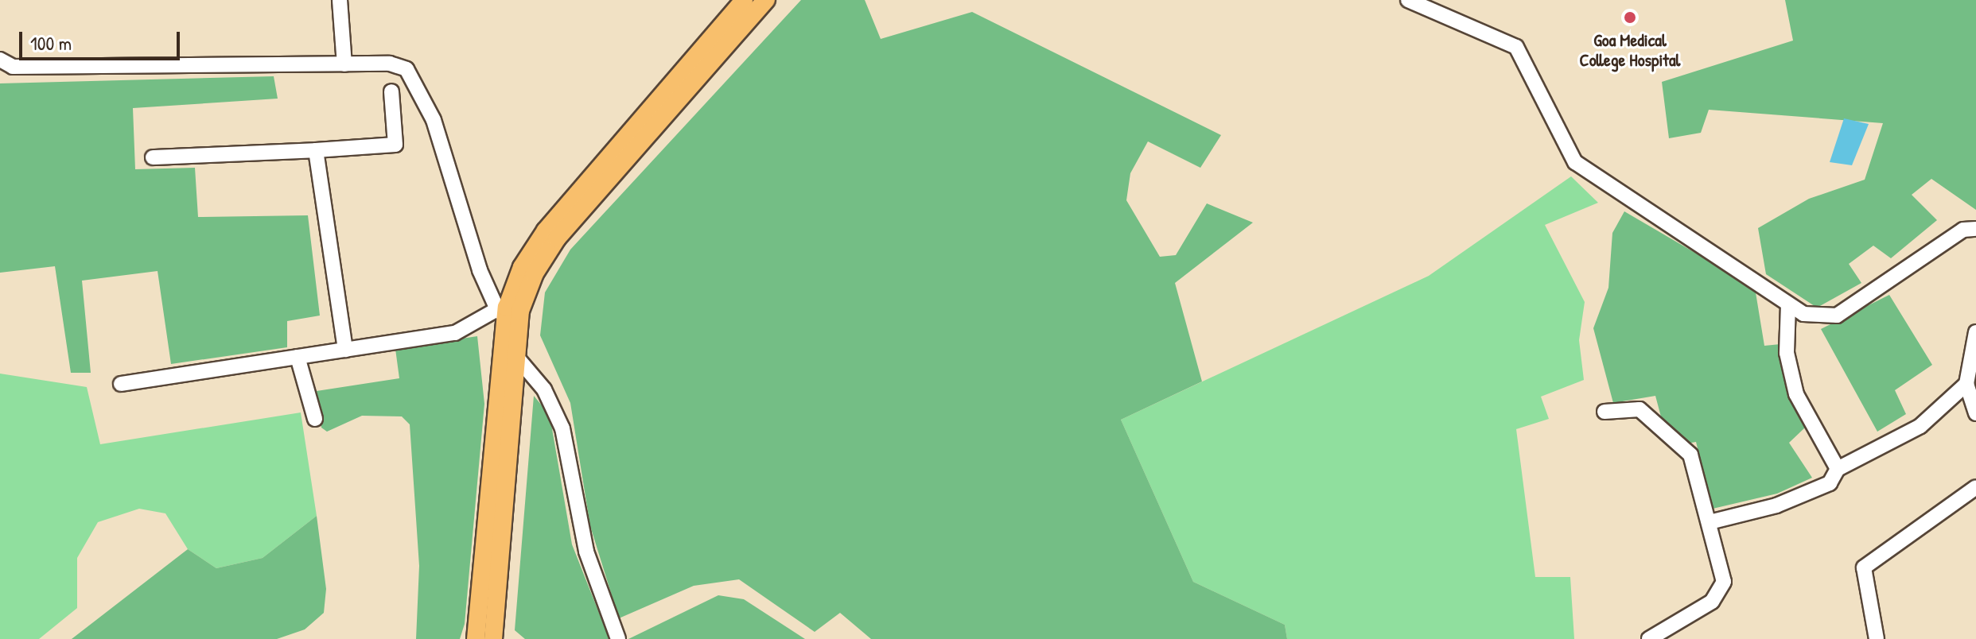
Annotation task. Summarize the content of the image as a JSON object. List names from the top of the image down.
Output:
{
  "places": ["Goa Medical College Hospital"],
  "scale_bar": "100 m"
}
